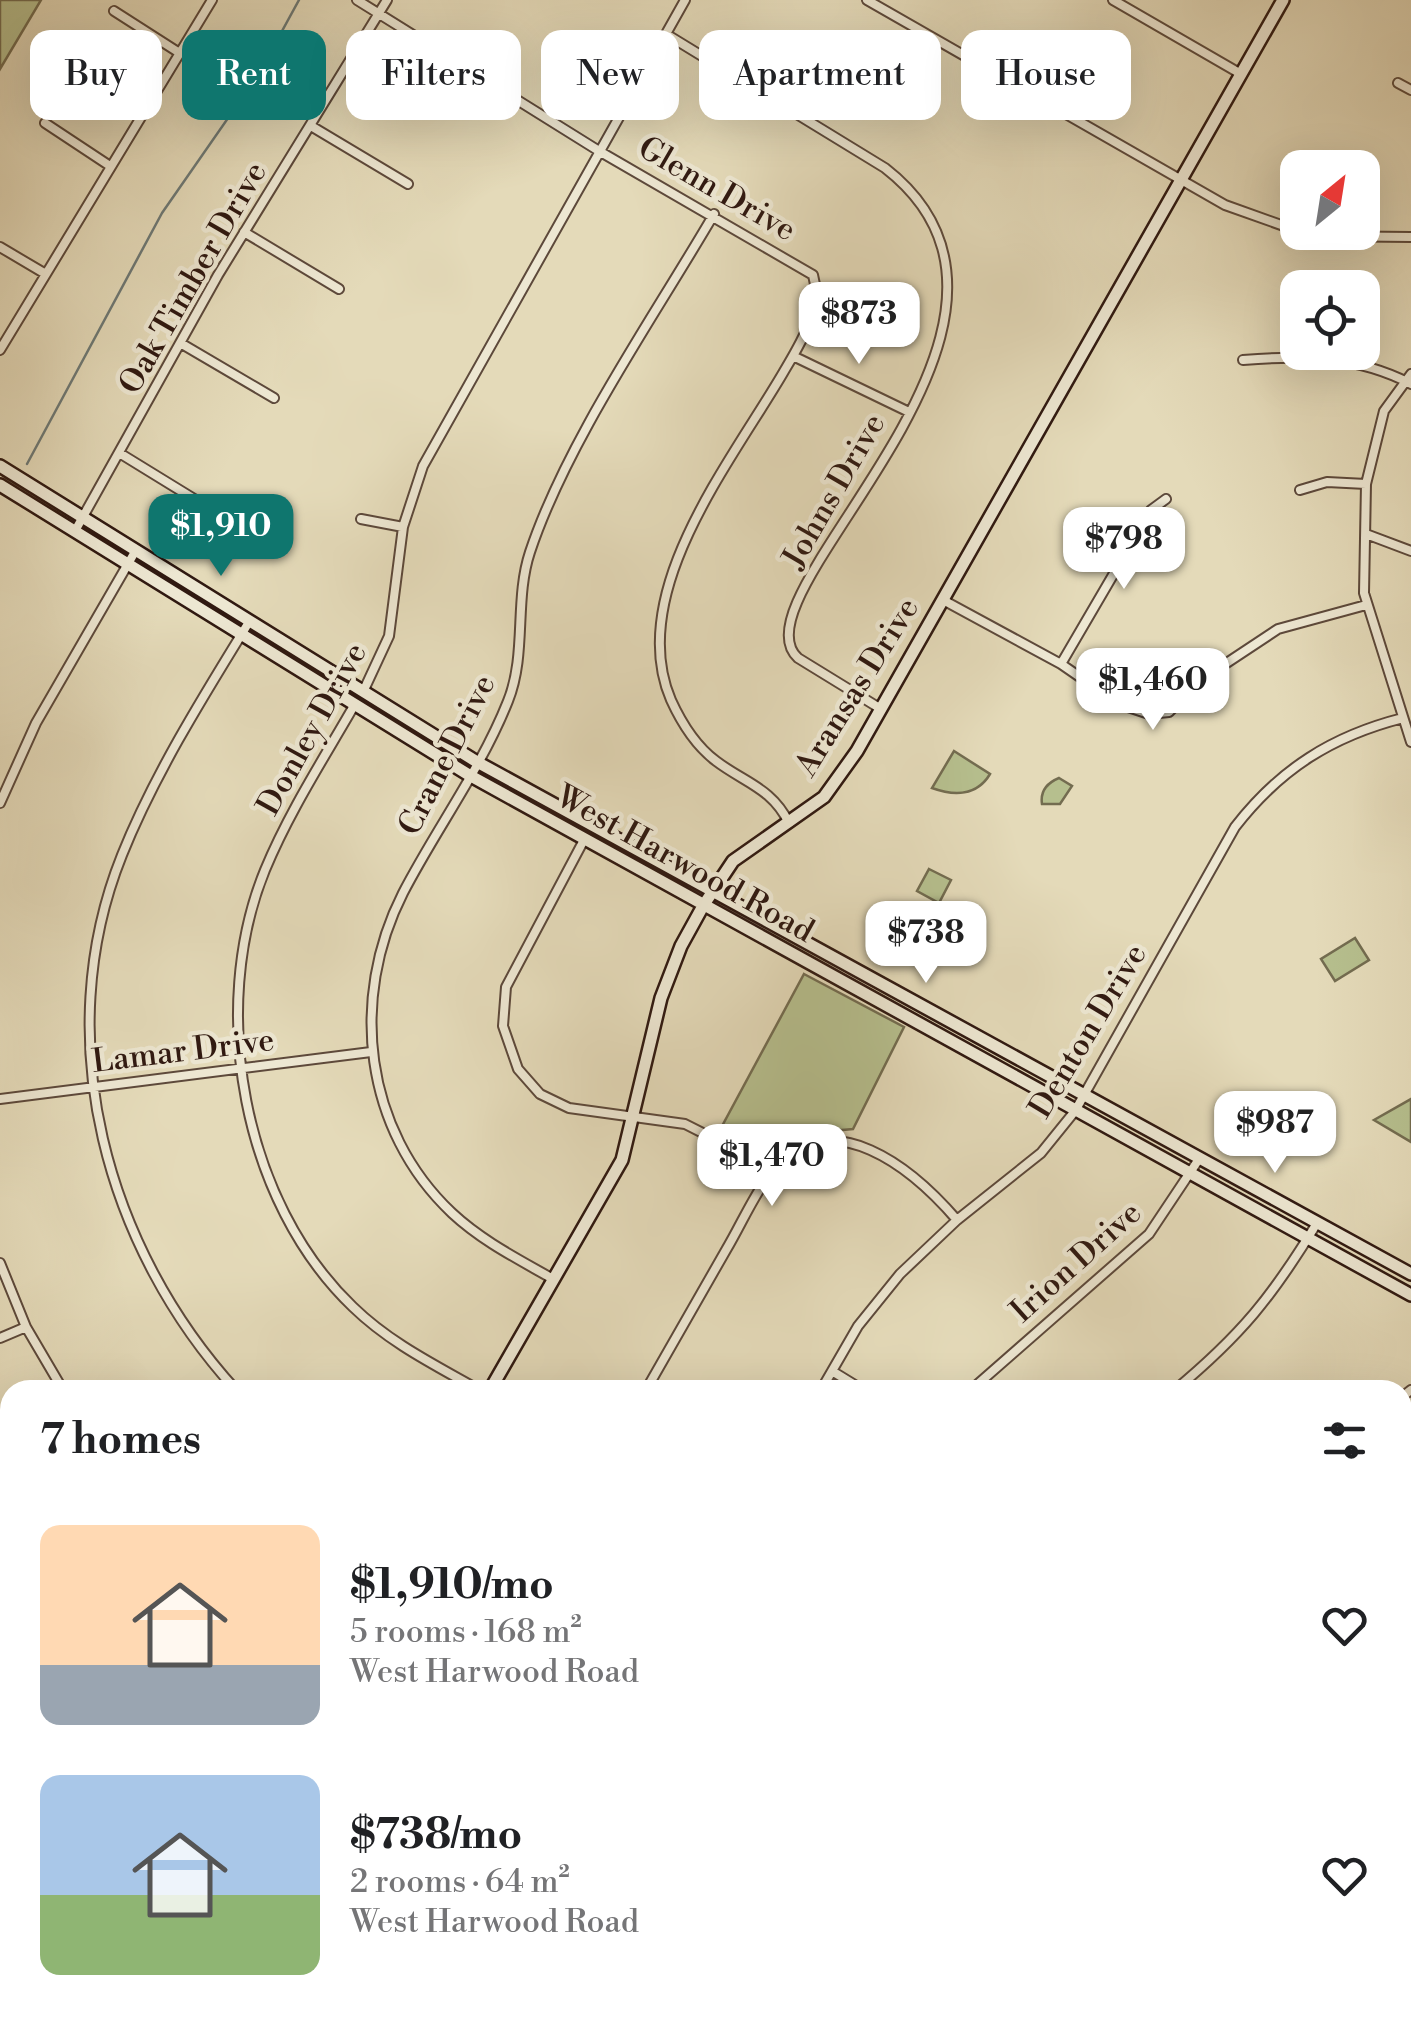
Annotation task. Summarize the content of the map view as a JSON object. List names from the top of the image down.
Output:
{
  "streets": {
    "main road": ["Aransas Drive", "West Harwood Road"],
    "street": [
      "Glenn Drive",
      "Oak Timber Drive",
      "Johns Drive",
      "Donley Drive",
      "Crane Drive",
      "Denton Drive",
      "Lamar Drive",
      "Irion Drive"
    ]
  },
  "crossings": [
    ["Glenn Drive", "Oak Timber Drive"],
    ["Glenn Drive", "Aransas Drive"],
    ["Glenn Drive", "Donley Drive"],
    ["Glenn Drive", "Crane Drive"],
    ["Oak Timber Drive", "West Harwood Road"],
    ["Johns Drive", "Aransas Drive"],
    ["Aransas Drive", "Crane Drive"],
    ["Aransas Drive", "West Harwood Road"],
    ["Donley Drive", "West Harwood Road"],
    ["Donley Drive", "Lamar Drive"],
    ["Crane Drive", "West Harwood Road"],
    ["Crane Drive", "Lamar Drive"],
    ["West Harwood Road", "Denton Drive"],
    ["West Harwood Road", "Irion Drive"]
  ],
  "north": "top right",
  "page": {
    "chip": [
      "Buy",
      "Rent",
      "Filters",
      "New",
      "Apartment",
      "House"
    ],
    "price": [
      "$873",
      "$1,910",
      "$798",
      "$1,460",
      "$738",
      "$987",
      "$1,470"
    ],
    "heading": "7 homes",
    "list": [
      {
        "name": "$1,910/mo",
        "note": "5 rooms · 168 m² · West Harwood Road"
      },
      {
        "name": "$738/mo",
        "note": "2 rooms · 64 m² · West Harwood Road"
      }
    ]
  }
}
